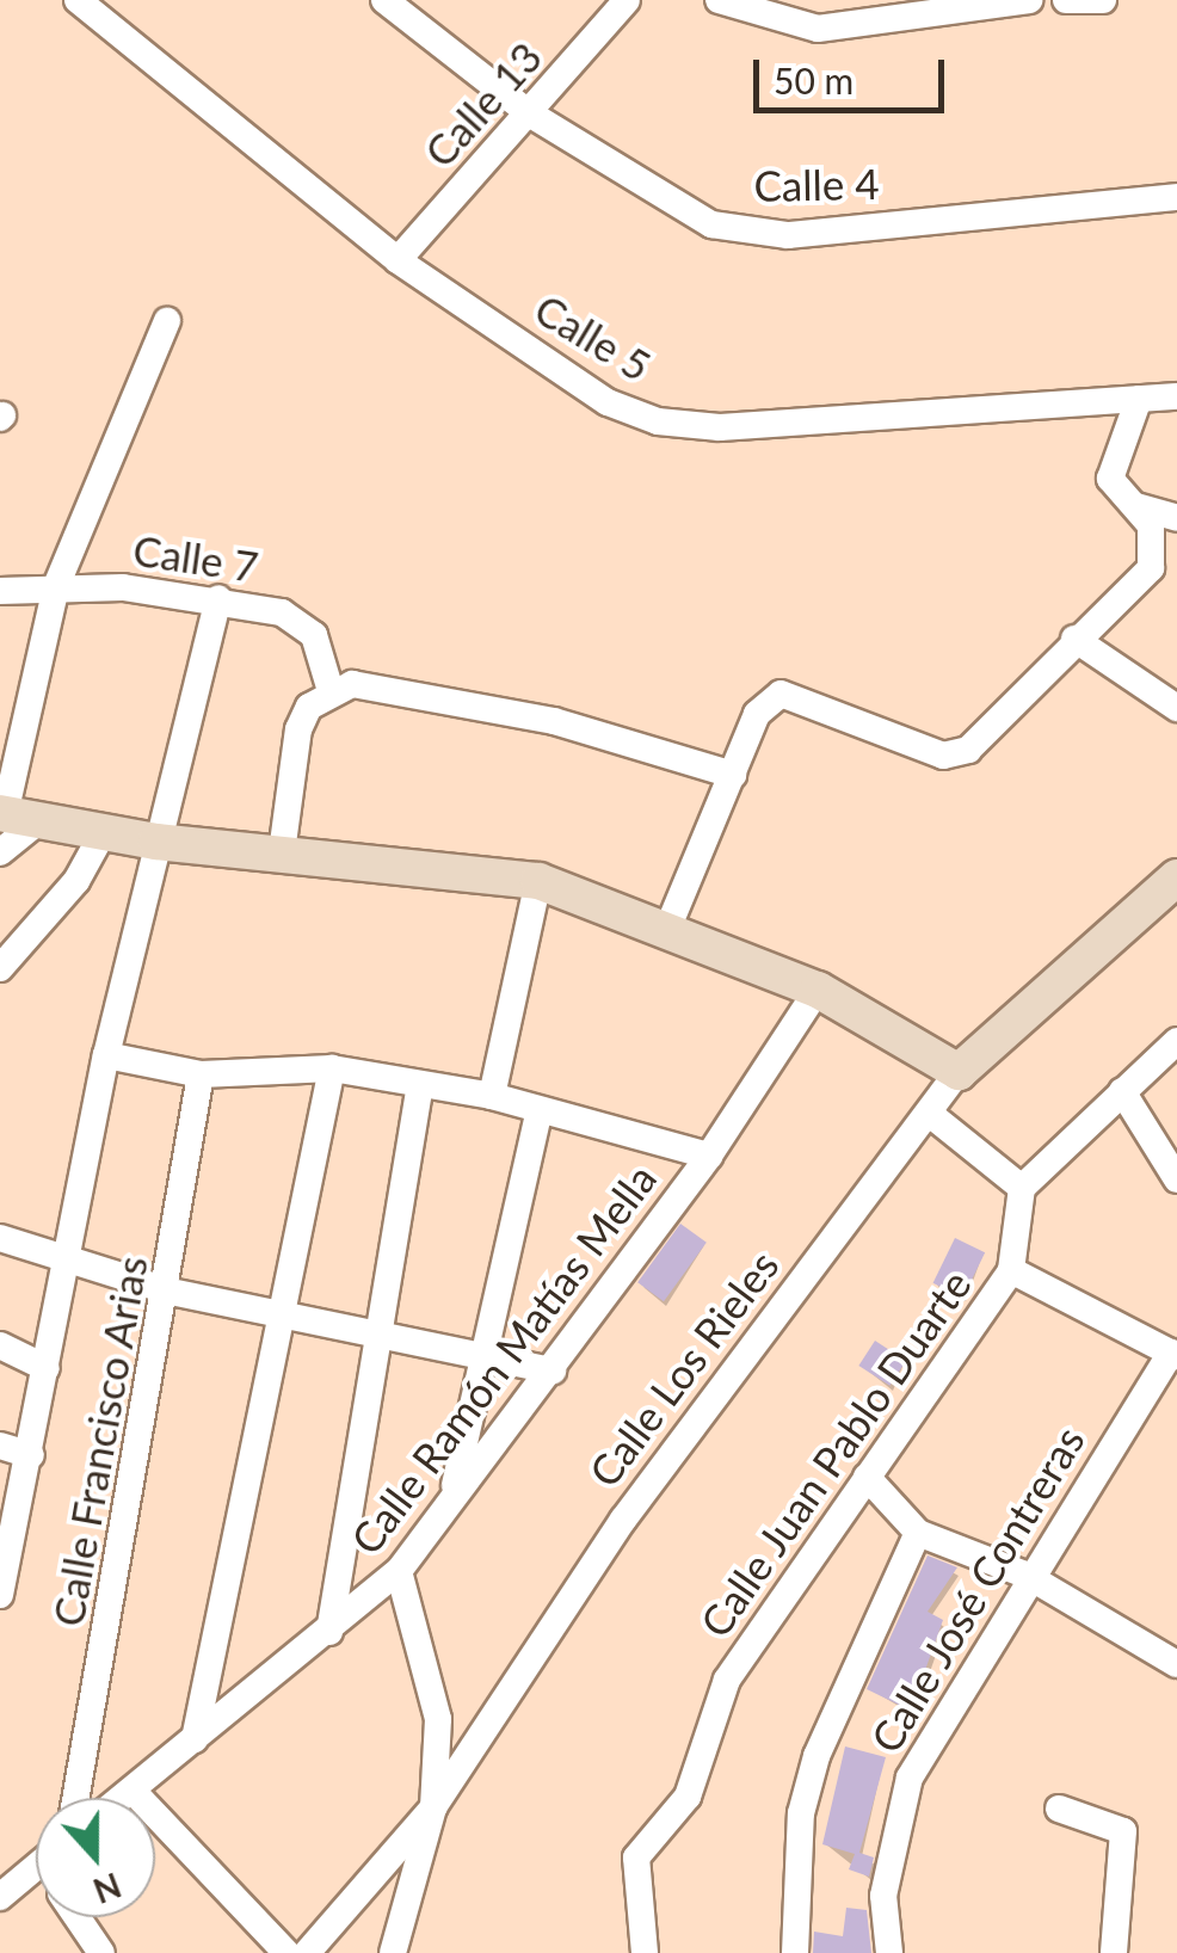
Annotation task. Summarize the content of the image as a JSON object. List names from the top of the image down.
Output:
{
  "streets": {
    "street": [
      "Calle 13",
      "Calle 4",
      "Calle 5",
      "Calle 7",
      "Calle Ramón Matías Mella",
      "Calle Los Rieles",
      "Calle Francisco Arias",
      "Calle Juan Pablo Duarte",
      "Calle José Contreras"
    ]
  },
  "crossings": [
    ["Calle 13", "Calle 4"],
    ["Calle 13", "Calle 5"]
  ],
  "scale_bar": "50 m",
  "north": "bottom"
}
